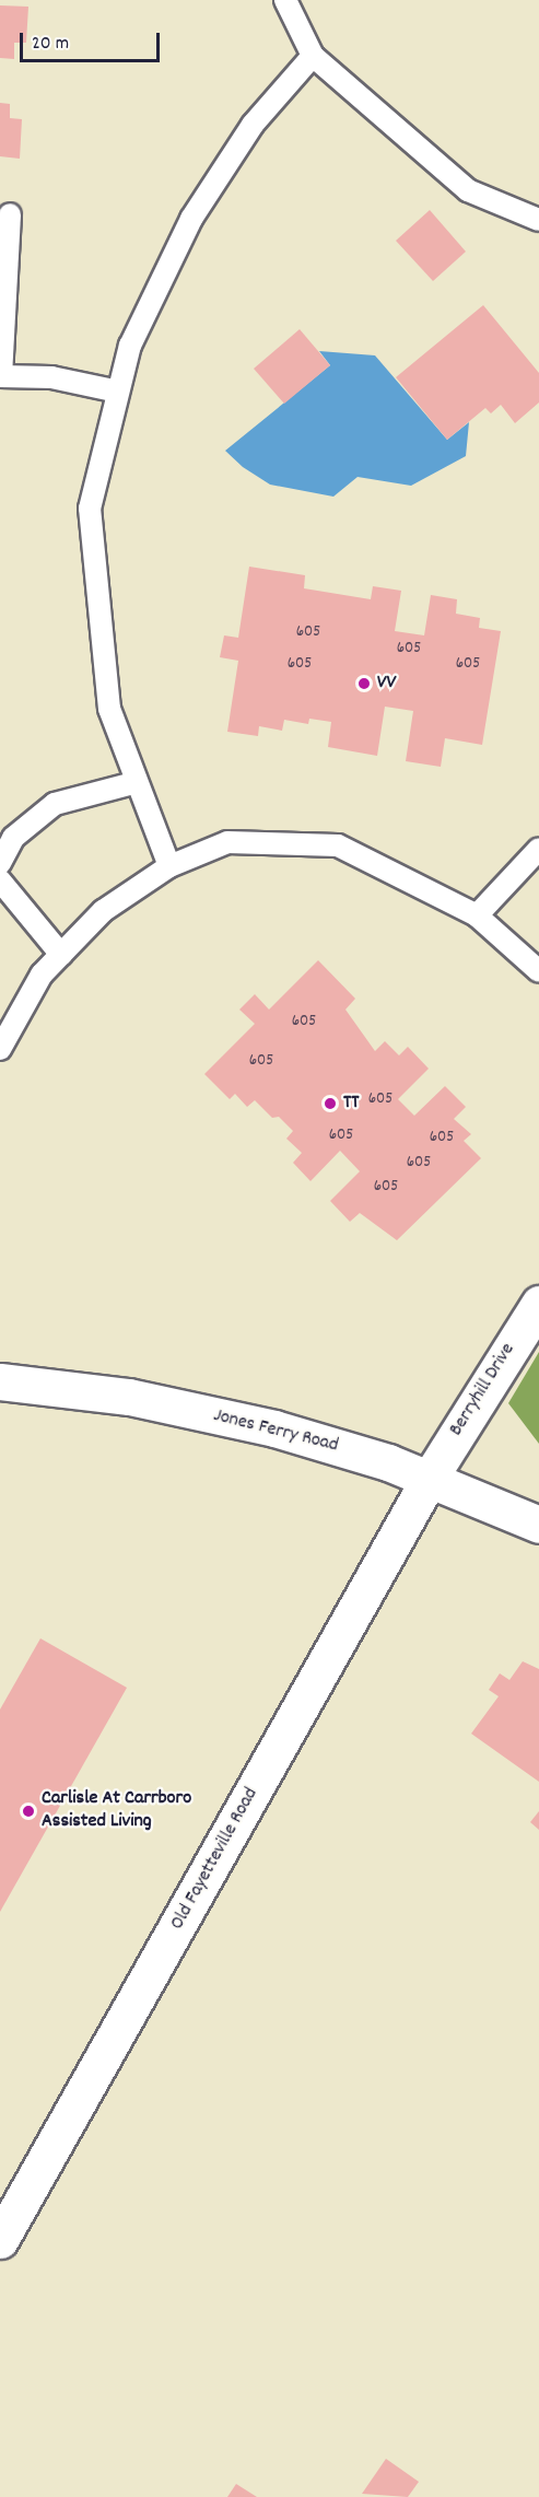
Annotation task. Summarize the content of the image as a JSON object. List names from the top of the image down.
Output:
{
  "streets": {
    "street": ["Berryhill Drive", "Jones Ferry Road", "Old Fayetteville Road"]
  },
  "crossings": [
    ["Berryhill Drive", "Jones Ferry Road"],
    ["Berryhill Drive", "Old Fayetteville Road"],
    ["Jones Ferry Road", "Old Fayetteville Road"]
  ],
  "places": ["VV", "TT", "Carlisle At Carrboro Assisted Living"],
  "house_numbers": [
    "605",
    "605",
    "605",
    "605",
    "605",
    "605",
    "605",
    "605",
    "605",
    "605",
    "605"
  ],
  "scale_bar": "20 m"
}
